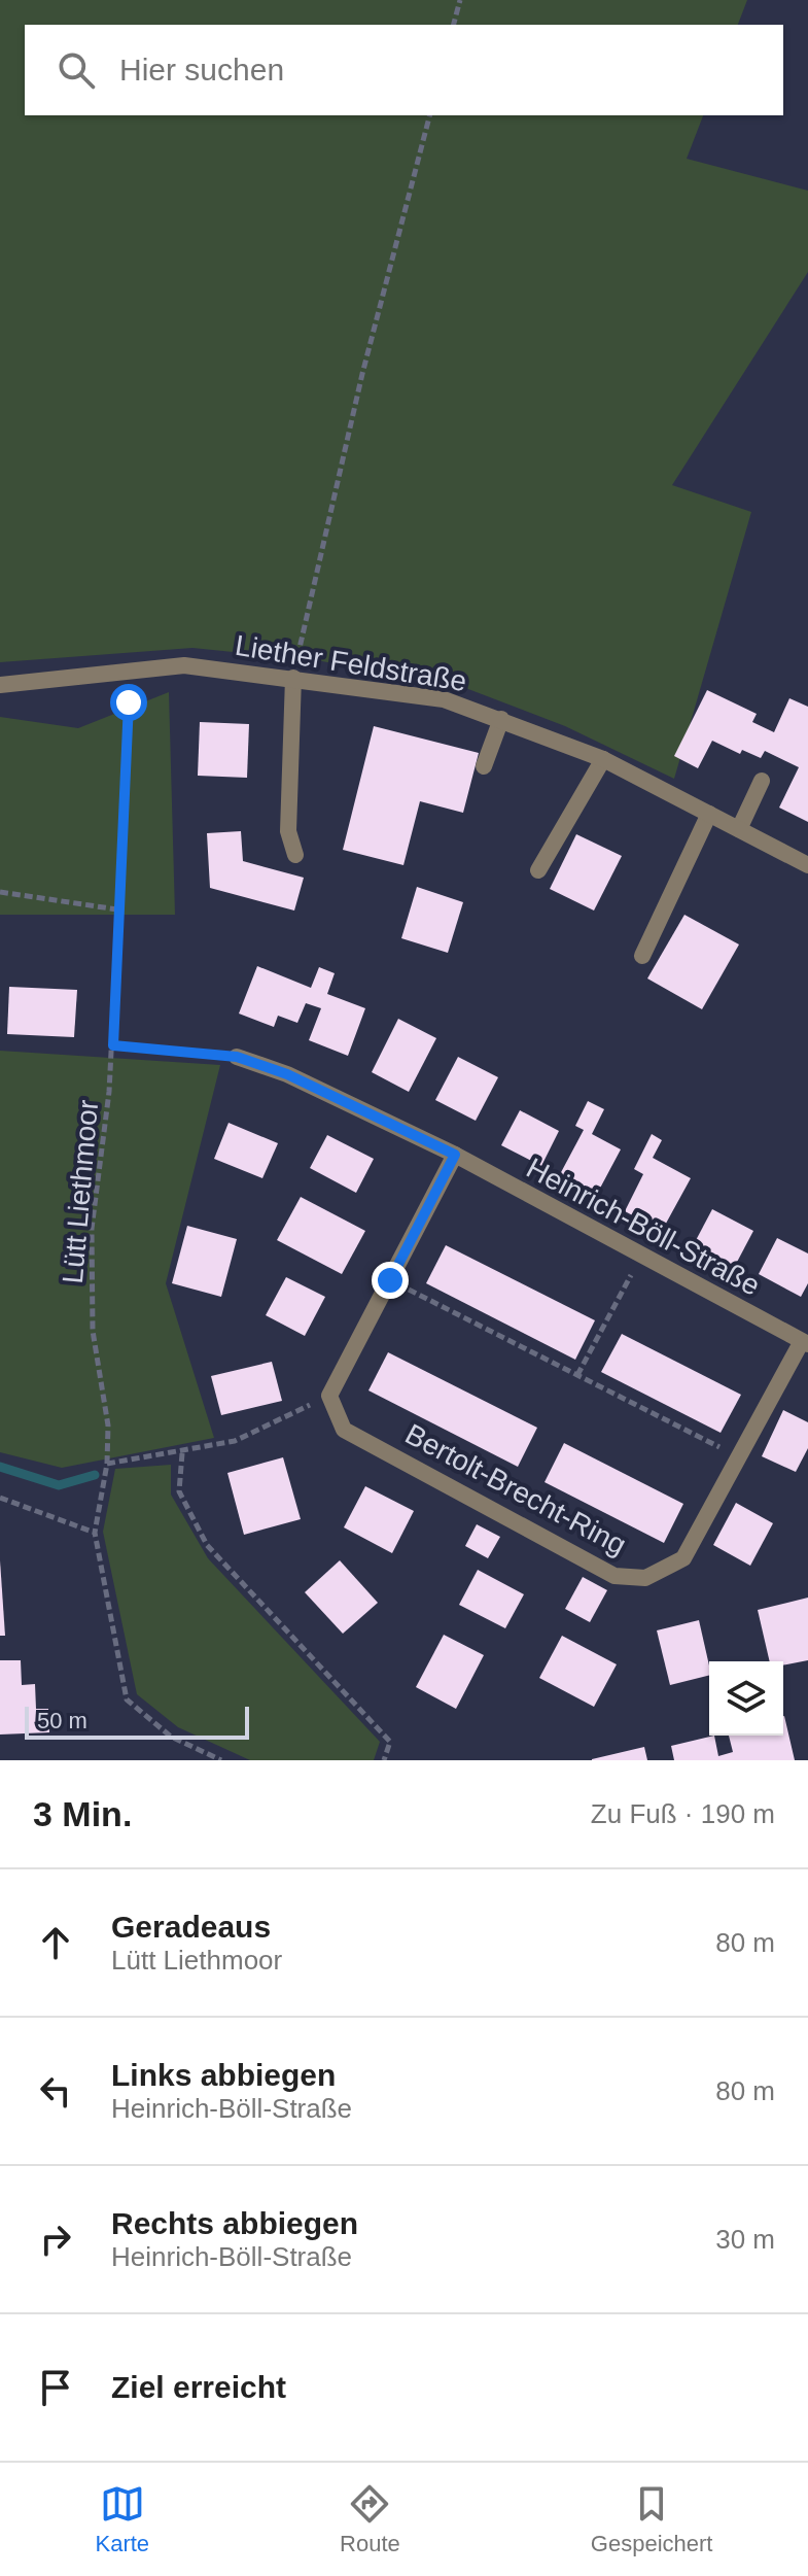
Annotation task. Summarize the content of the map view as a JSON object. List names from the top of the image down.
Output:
{
  "streets": {
    "street": ["Liether Feldstraße", "Heinrich-Böll-Straße", "Bertolt-Brecht-Ring"],
    "path": ["Lütt Liethmoor"]
  },
  "crossings": [
    ["Liether Feldstraße", "Lütt Liethmoor"],
    ["Heinrich-Böll-Straße", "Bertolt-Brecht-Ring"]
  ],
  "scale_bar": "50 m",
  "page": {
    "search": "Hier suchen",
    "scale": "50 m",
    "heading": ["3 Min.", "Zu Fuß · 190 m"],
    "list": [
      ["Geradeaus", "Lütt Liethmoor", "80 m"],
      ["Links abbiegen", "Heinrich-Böll-Straße", "80 m"],
      ["Rechts abbiegen", "Heinrich-Böll-Straße", "30 m"],
      "Ziel erreicht"
    ],
    "nav": ["Karte", "Route", "Gespeichert"]
  }
}
